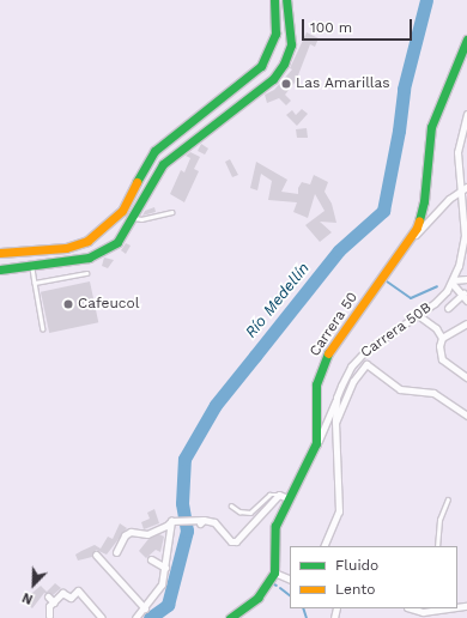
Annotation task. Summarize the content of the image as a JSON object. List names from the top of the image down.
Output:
{
  "streets": {
    "main road": ["Carrera 50"],
    "street": ["Carrera 50B"]
  },
  "water": ["Río Medellín"],
  "places": ["Las Amarillas", "Cafeucol"],
  "legend": ["Fluido", "Lento"],
  "scale_bar": "100 m",
  "north": "bottom left"
}
